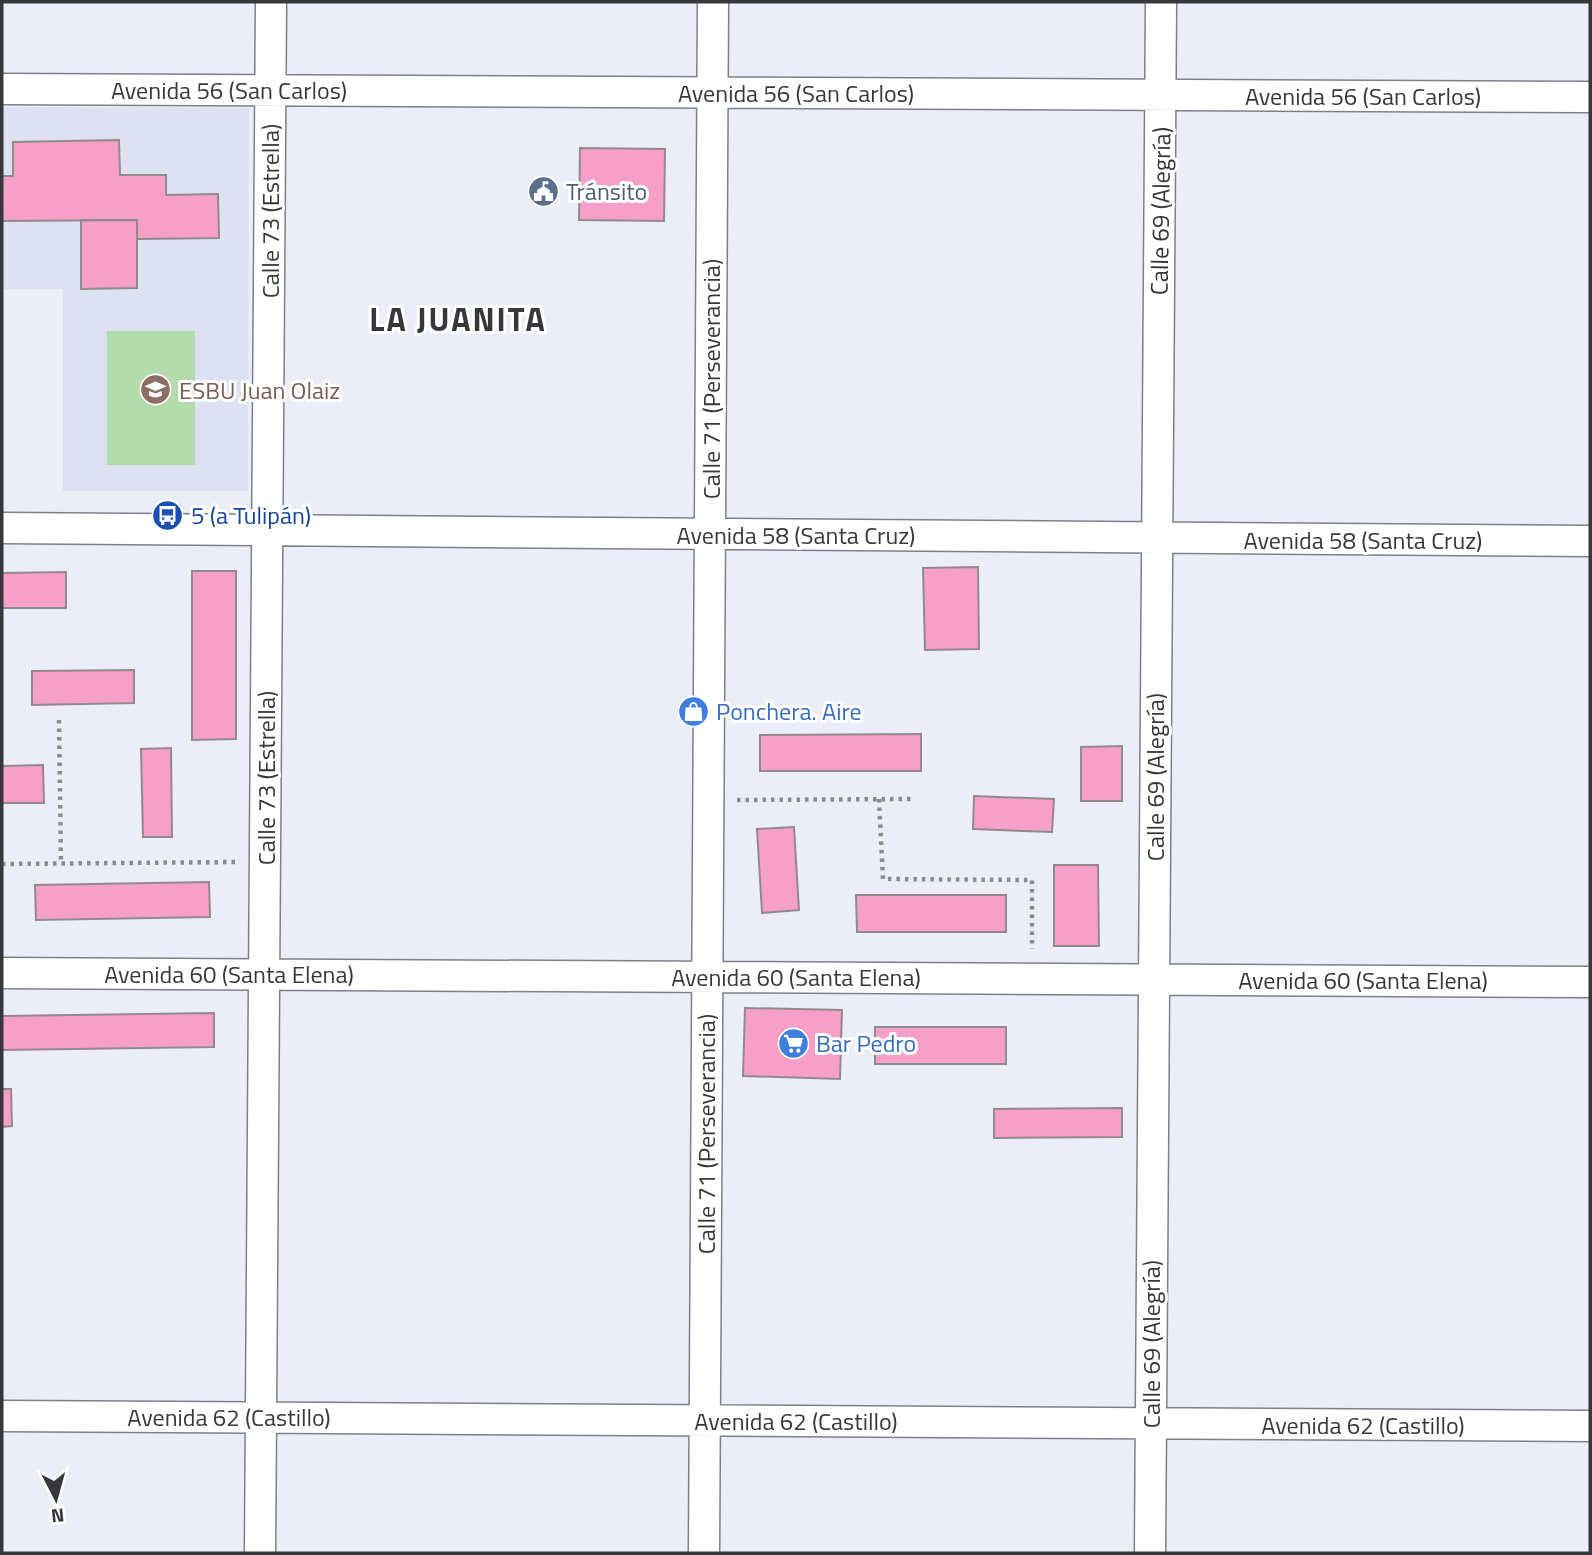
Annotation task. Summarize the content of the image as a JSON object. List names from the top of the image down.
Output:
{
  "streets": {
    "street": [
      "Avenida 56 (San Carlos)",
      "Calle 73 (Estrella)",
      "Calle 69 (Alegría)",
      "Calle 71 (Perseverancia)",
      "Avenida 58 (Santa Cruz)",
      "Avenida 60 (Santa Elena)",
      "Avenida 62 (Castillo)"
    ]
  },
  "crossings": [
    ["Avenida 56 (San Carlos)", "Calle 73 (Estrella)"],
    ["Avenida 56 (San Carlos)", "Calle 69 (Alegría)"],
    ["Avenida 56 (San Carlos)", "Calle 71 (Perseverancia)"],
    ["Calle 73 (Estrella)", "Avenida 58 (Santa Cruz)"],
    ["Calle 73 (Estrella)", "Avenida 60 (Santa Elena)"],
    ["Calle 73 (Estrella)", "Avenida 62 (Castillo)"],
    ["Calle 69 (Alegría)", "Avenida 58 (Santa Cruz)"],
    ["Calle 69 (Alegría)", "Avenida 60 (Santa Elena)"],
    ["Calle 69 (Alegría)", "Avenida 62 (Castillo)"],
    ["Calle 71 (Perseverancia)", "Avenida 58 (Santa Cruz)"],
    ["Calle 71 (Perseverancia)", "Avenida 60 (Santa Elena)"],
    ["Calle 71 (Perseverancia)", "Avenida 62 (Castillo)"]
  ],
  "districts": ["LA JUANITA"],
  "places": {
    "public building": ["Tránsito"],
    "school or university": ["ESBU Juan Olaiz"],
    "bus stop": ["5 (a Tulipán)"],
    "shop": ["Ponchera. Aire"],
    "supermarket": ["Bar Pedro"]
  },
  "north": "bottom"
}
